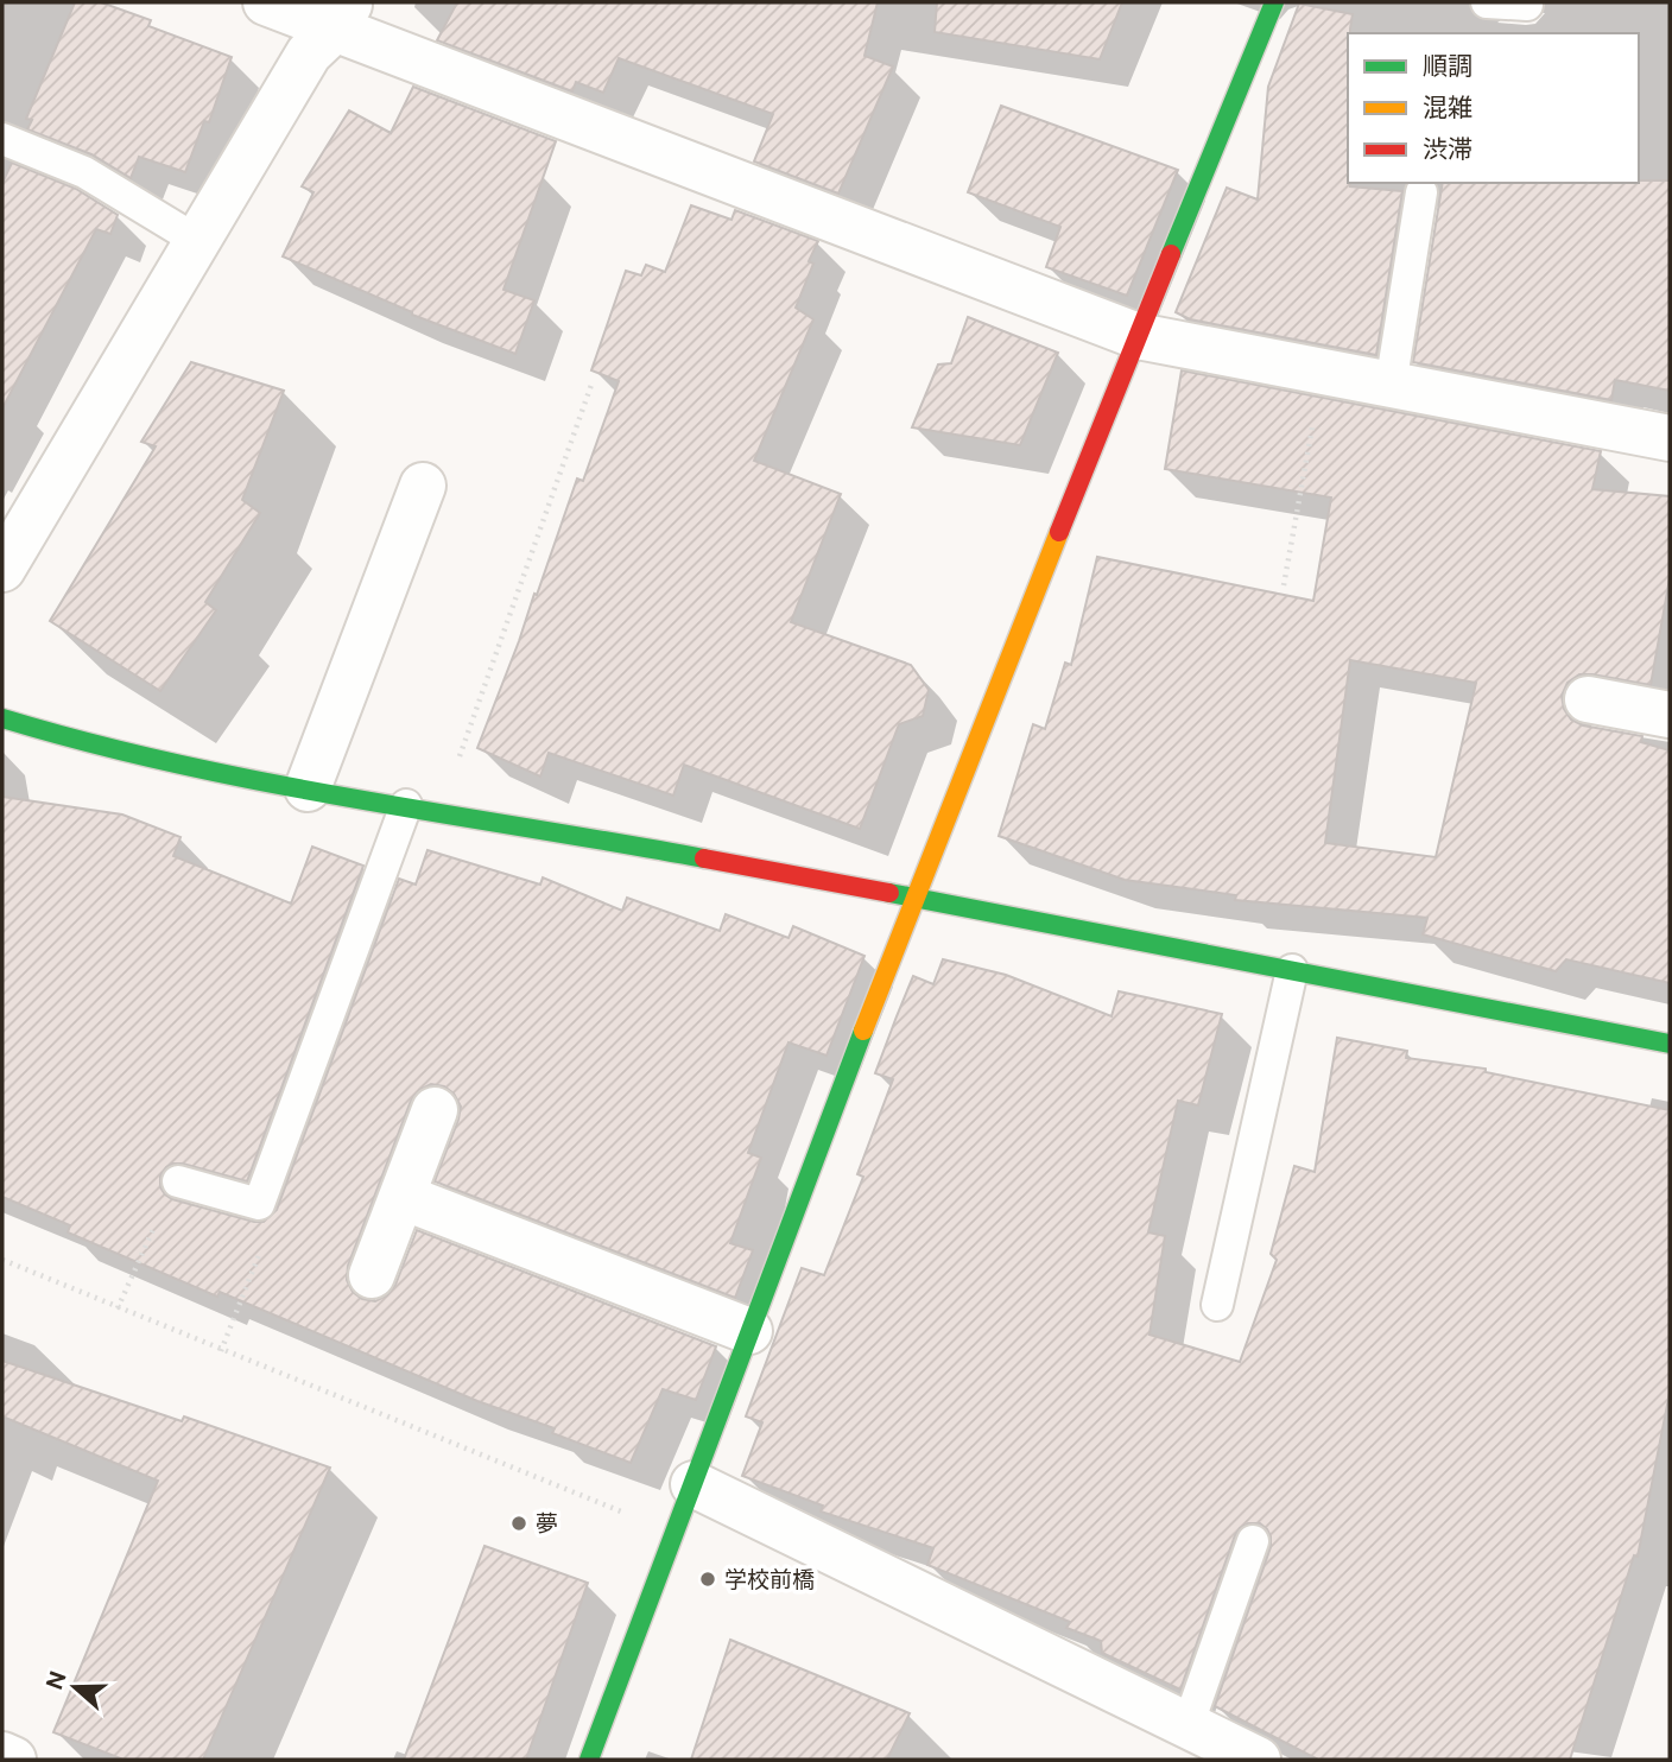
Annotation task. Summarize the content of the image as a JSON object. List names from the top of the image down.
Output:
{
  "places": ["夢", "学校前橋"],
  "legend": ["順調", "混雑", "渋滞"],
  "north": "left"
}
